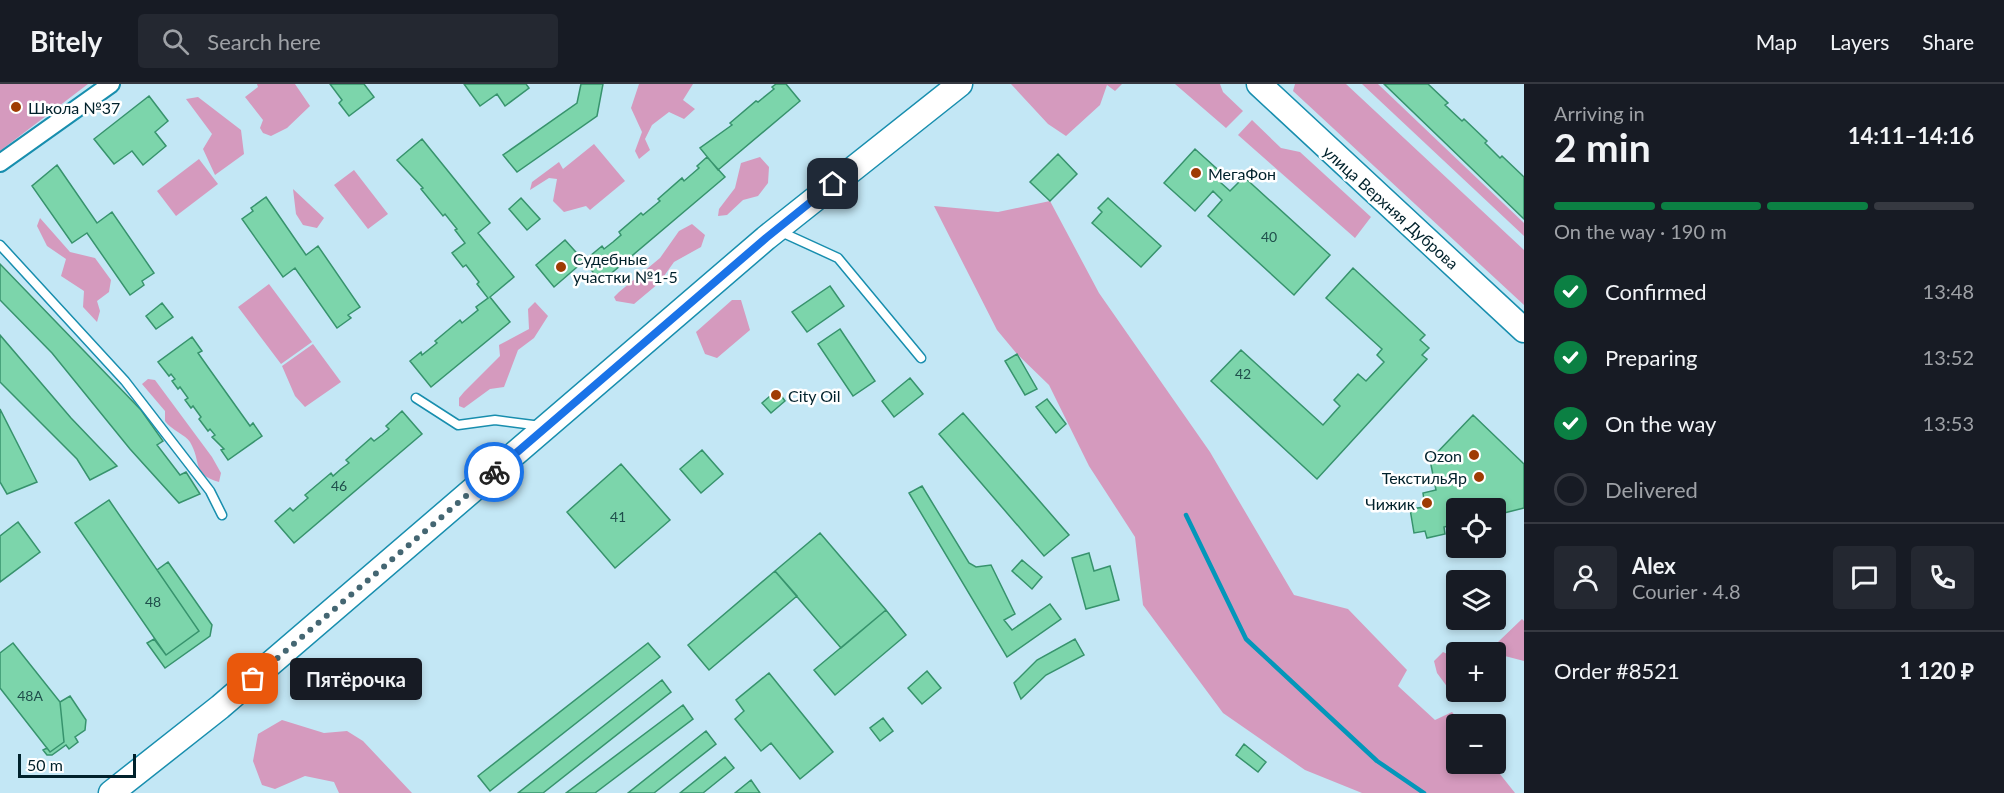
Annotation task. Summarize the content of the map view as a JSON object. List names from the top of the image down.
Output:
{
  "streets": {
    "street": ["улица Верхняя Дуброва"]
  },
  "places": [
    "Школа №37",
    "МегаФон",
    "Судебные участки №1-5",
    "City Oil",
    "Ozon",
    "ТекстильЯр",
    "Чижик",
    "Пятёрочка"
  ],
  "house_numbers": [
    "40",
    "42",
    "46",
    "41",
    "48",
    "48А"
  ],
  "scale_bar": "50 m",
  "page": {
    "header": "Bitely",
    "search": "Search here",
    "nav": ["Map", "Layers", "Share"],
    "heading": ["2 min", "Arriving in", "14:11–14:16"],
    "panel": [
      "Alex",
      "Courier · 4.8",
      "Order #8521",
      "1 120 ₽"
    ],
    "bar": "On the way · 190 m",
    "list": [
      ["Confirmed", "13:48"],
      ["Preparing", "13:52"],
      ["On the way", "13:53"],
      "Delivered"
    ],
    "map_buttons": ["+", "−"],
    "bubble": "Пятёрочка",
    "scale": "50 m"
  }
}
